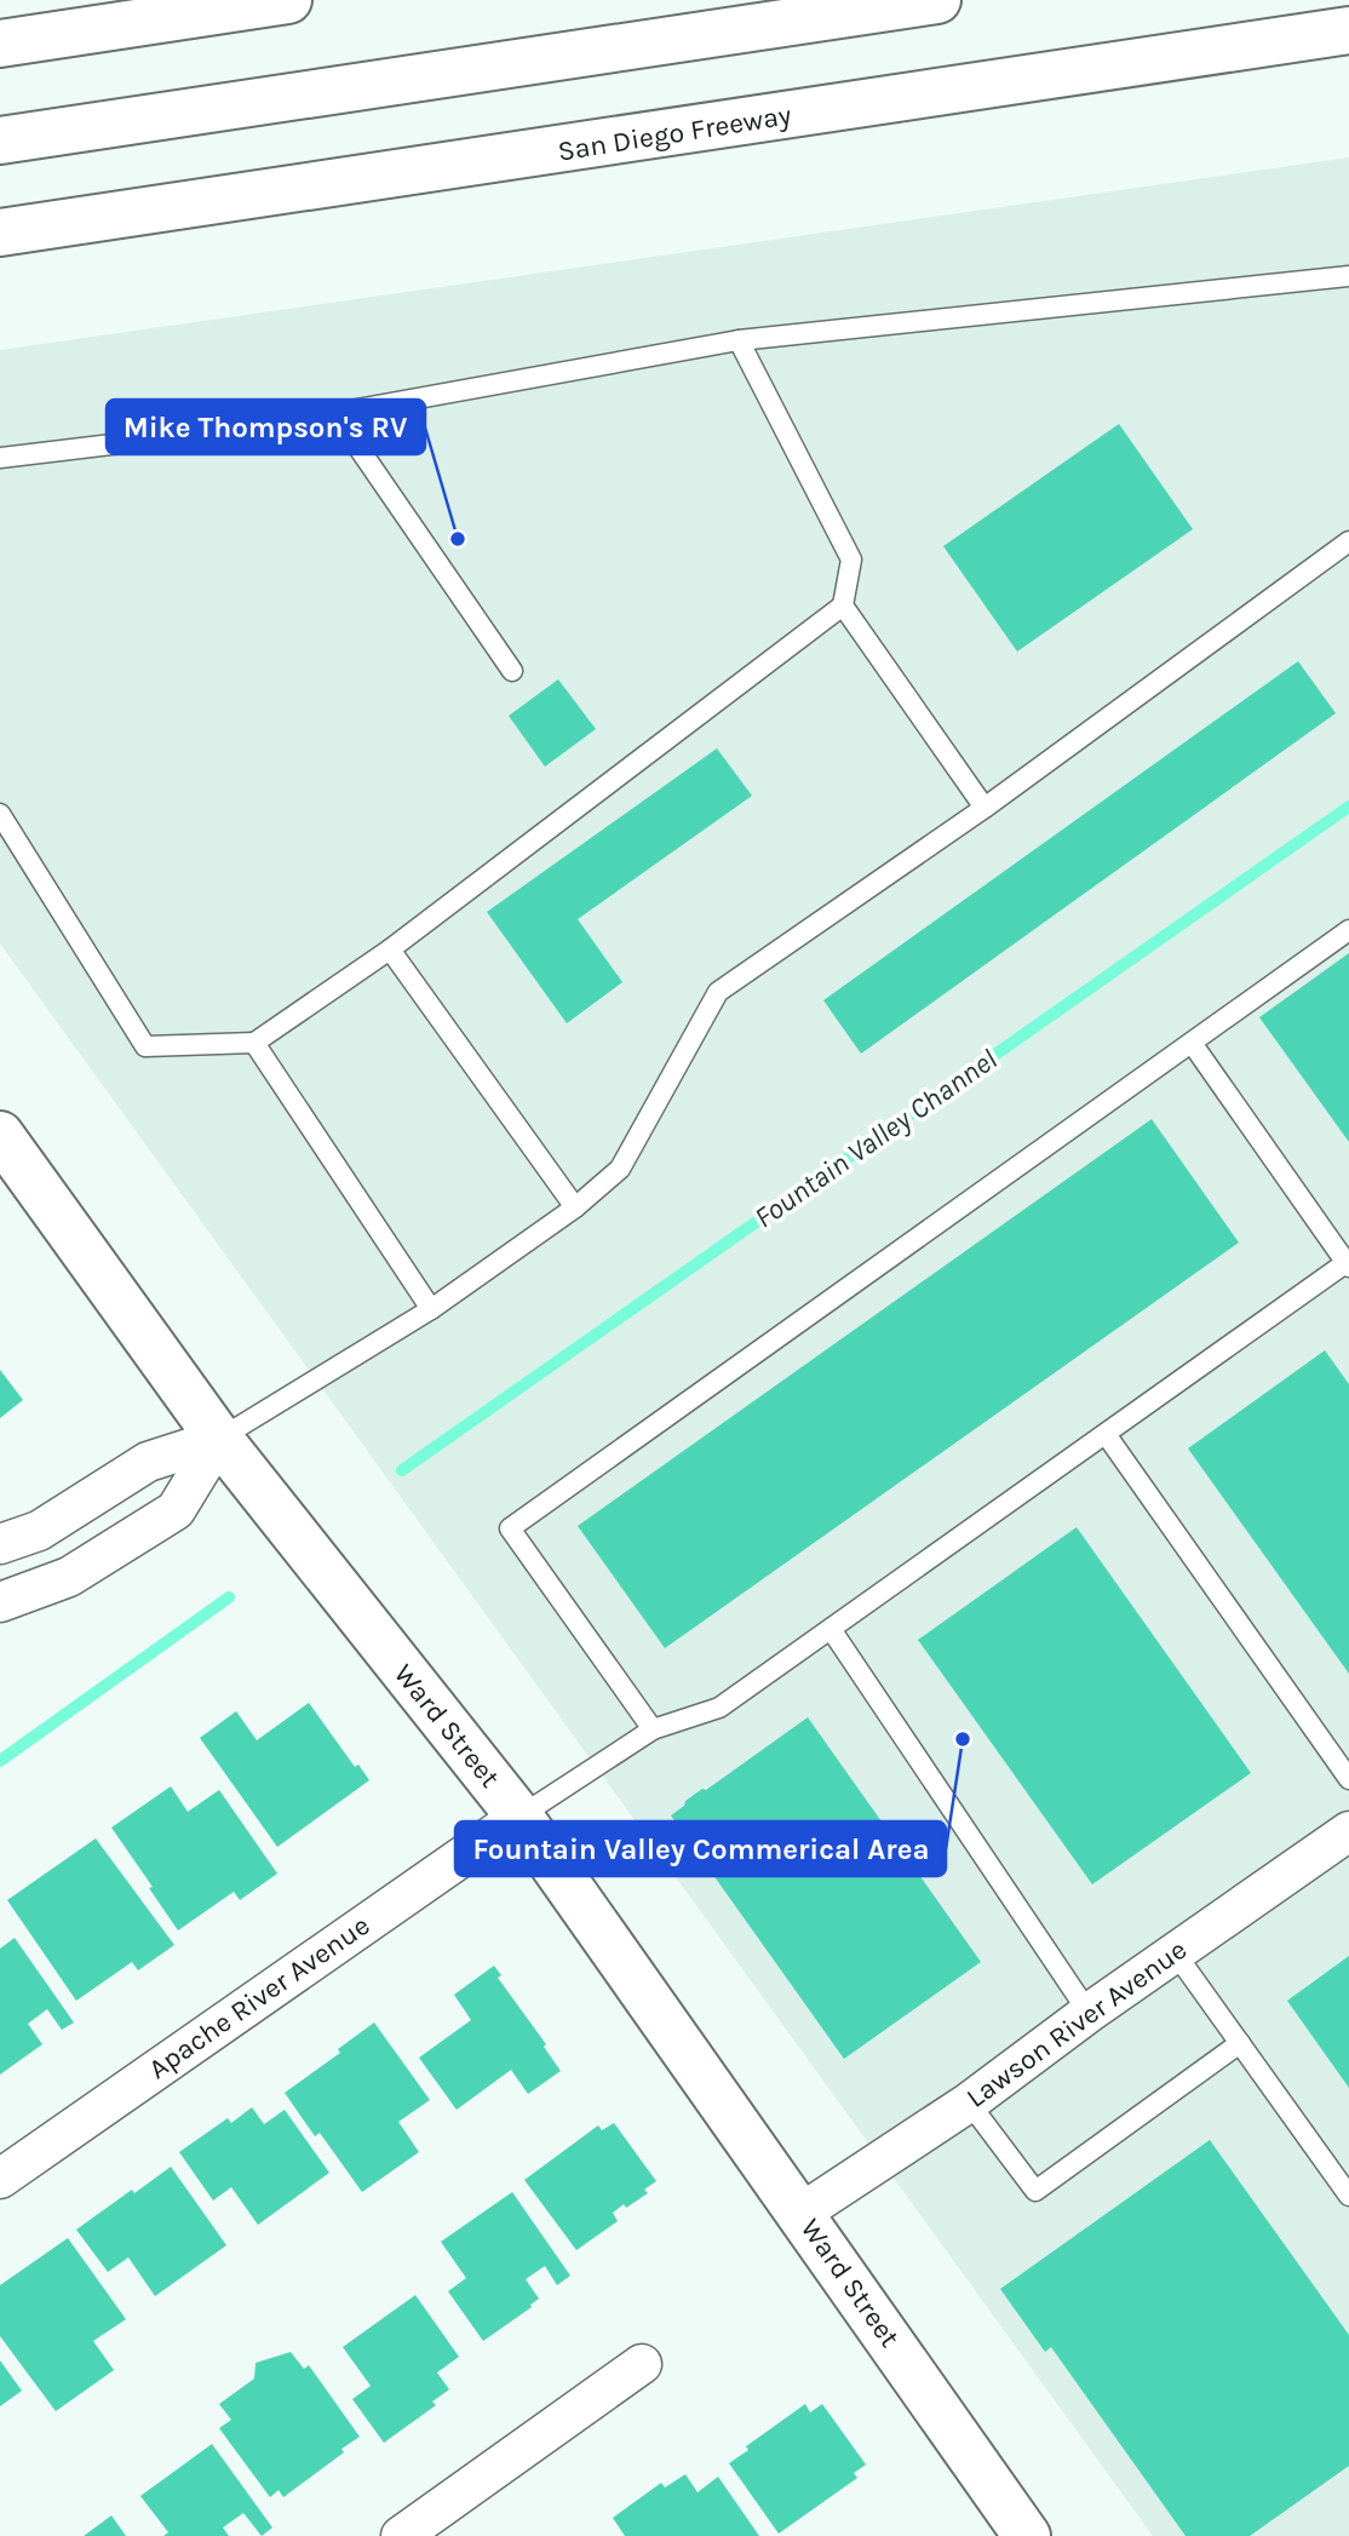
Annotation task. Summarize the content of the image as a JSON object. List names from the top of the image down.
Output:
{
  "streets": {
    "main road": ["San Diego Freeway", "Ward Street"],
    "street": ["Apache River Avenue", "Lawson River Avenue"]
  },
  "crossings": [
    ["Ward Street", "Apache River Avenue"],
    ["Ward Street", "Lawson River Avenue"]
  ],
  "water": ["Fountain Valley Channel"],
  "places": ["Mike Thompson's RV", "Fountain Valley Commerical Area"]
}
